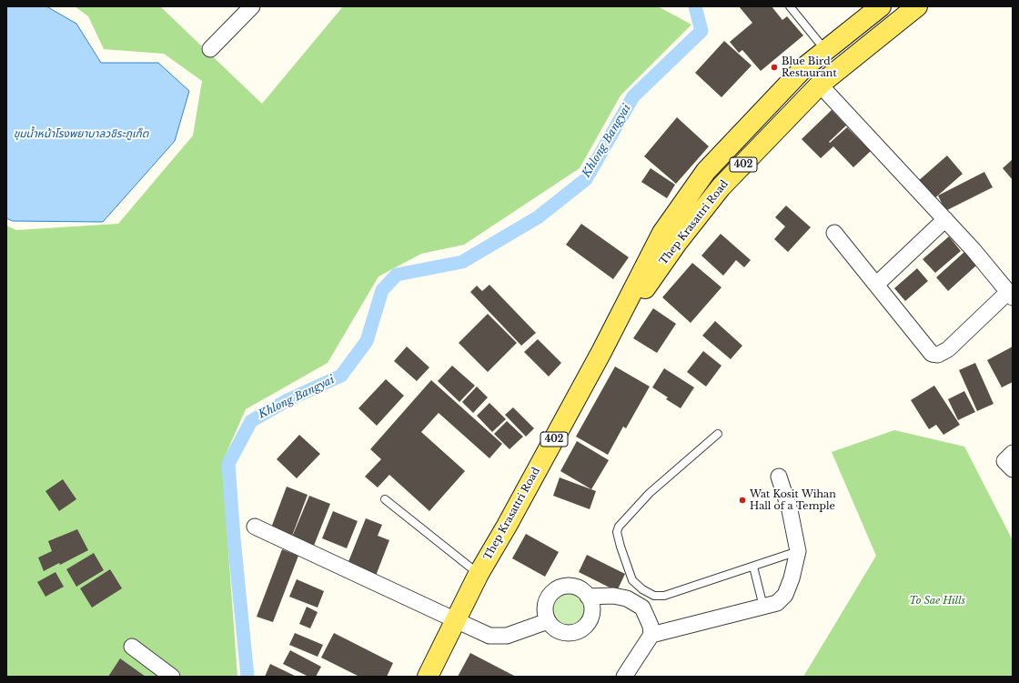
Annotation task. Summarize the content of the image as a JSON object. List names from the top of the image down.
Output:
{
  "streets": {
    "main road": ["402", "Thep Krasattri Road"]
  },
  "water": ["ขุมน้ำหน้าโรงพยาบาลวชิระภูเก็ต", "Khlong Bangyai"],
  "parks": ["To Sae Hills"],
  "places": ["Blue Bird Restaurant", "Wat Kosit Wihan Hall of a Temple"]
}
